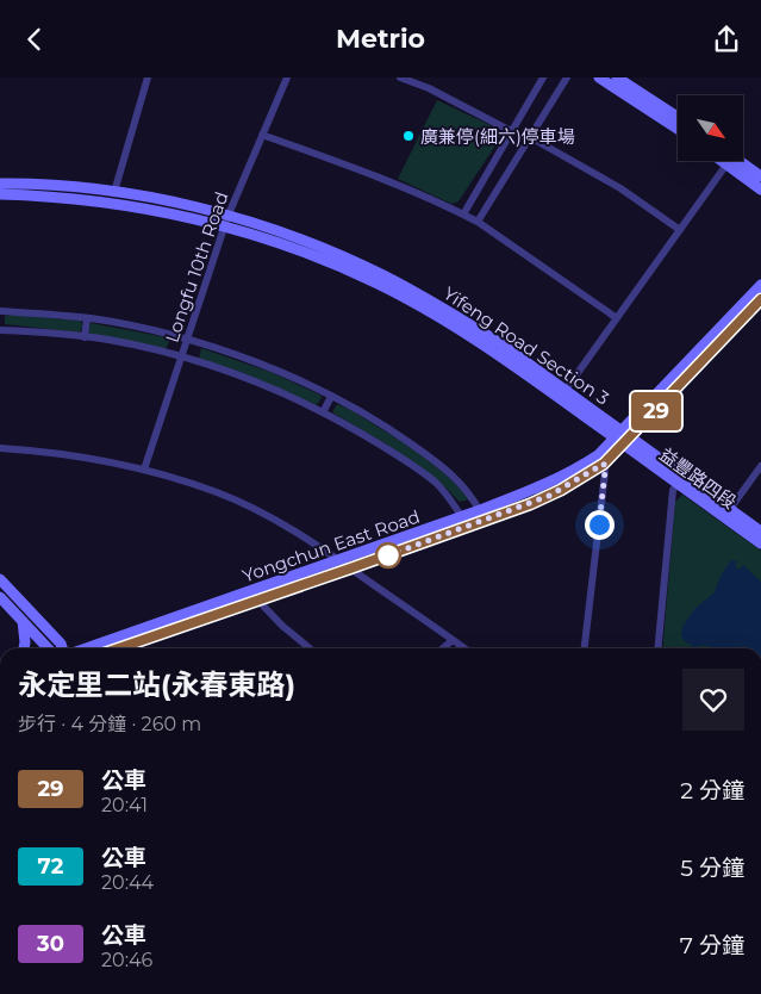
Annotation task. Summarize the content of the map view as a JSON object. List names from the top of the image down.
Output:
{
  "streets": {
    "street": [
      "Longfu 10th Road",
      "Yifeng Road Section 3",
      "益豐路四段",
      "Yongchun East Road"
    ]
  },
  "crossings": [
    ["Longfu 10th Road", "Yifeng Road Section 3"],
    ["Yifeng Road Section 3", "益豐路四段"],
    ["Yifeng Road Section 3", "Yongchun East Road"],
    ["益豐路四段", "Yongchun East Road"]
  ],
  "places": ["廣兼停(細六)停車場"],
  "lines": ["bus line 29"],
  "north": "bottom right",
  "page": {
    "header": "Metrio",
    "on_map": "29",
    "heading": ["永定里二站(永春東路)", "步行 · 4 分鐘 · 260 m"],
    "list": [
      {
        "mark": "29",
        "name": "公車",
        "note": "20:41",
        "value": "2 分鐘"
      },
      {
        "mark": "72",
        "name": "公車",
        "note": "20:44",
        "value": "5 分鐘"
      },
      {
        "mark": "30",
        "name": "公車",
        "note": "20:46",
        "value": "7 分鐘"
      }
    ]
  }
}
